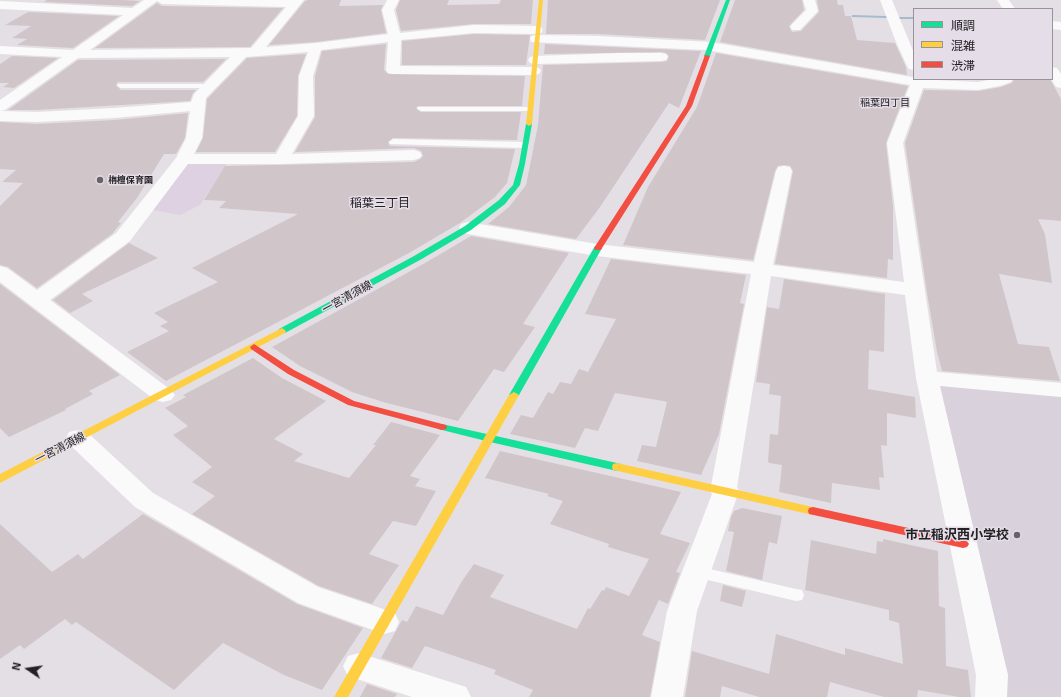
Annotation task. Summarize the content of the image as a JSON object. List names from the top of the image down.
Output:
{
  "streets": {
    "street": ["一宮清須線"]
  },
  "districts": ["稲葉四丁目", "稲葉三丁目"],
  "places": ["栴檀保育園", "市立稲沢西小学校"],
  "legend": ["順調", "混雑", "渋滞"],
  "north": "left"
}
